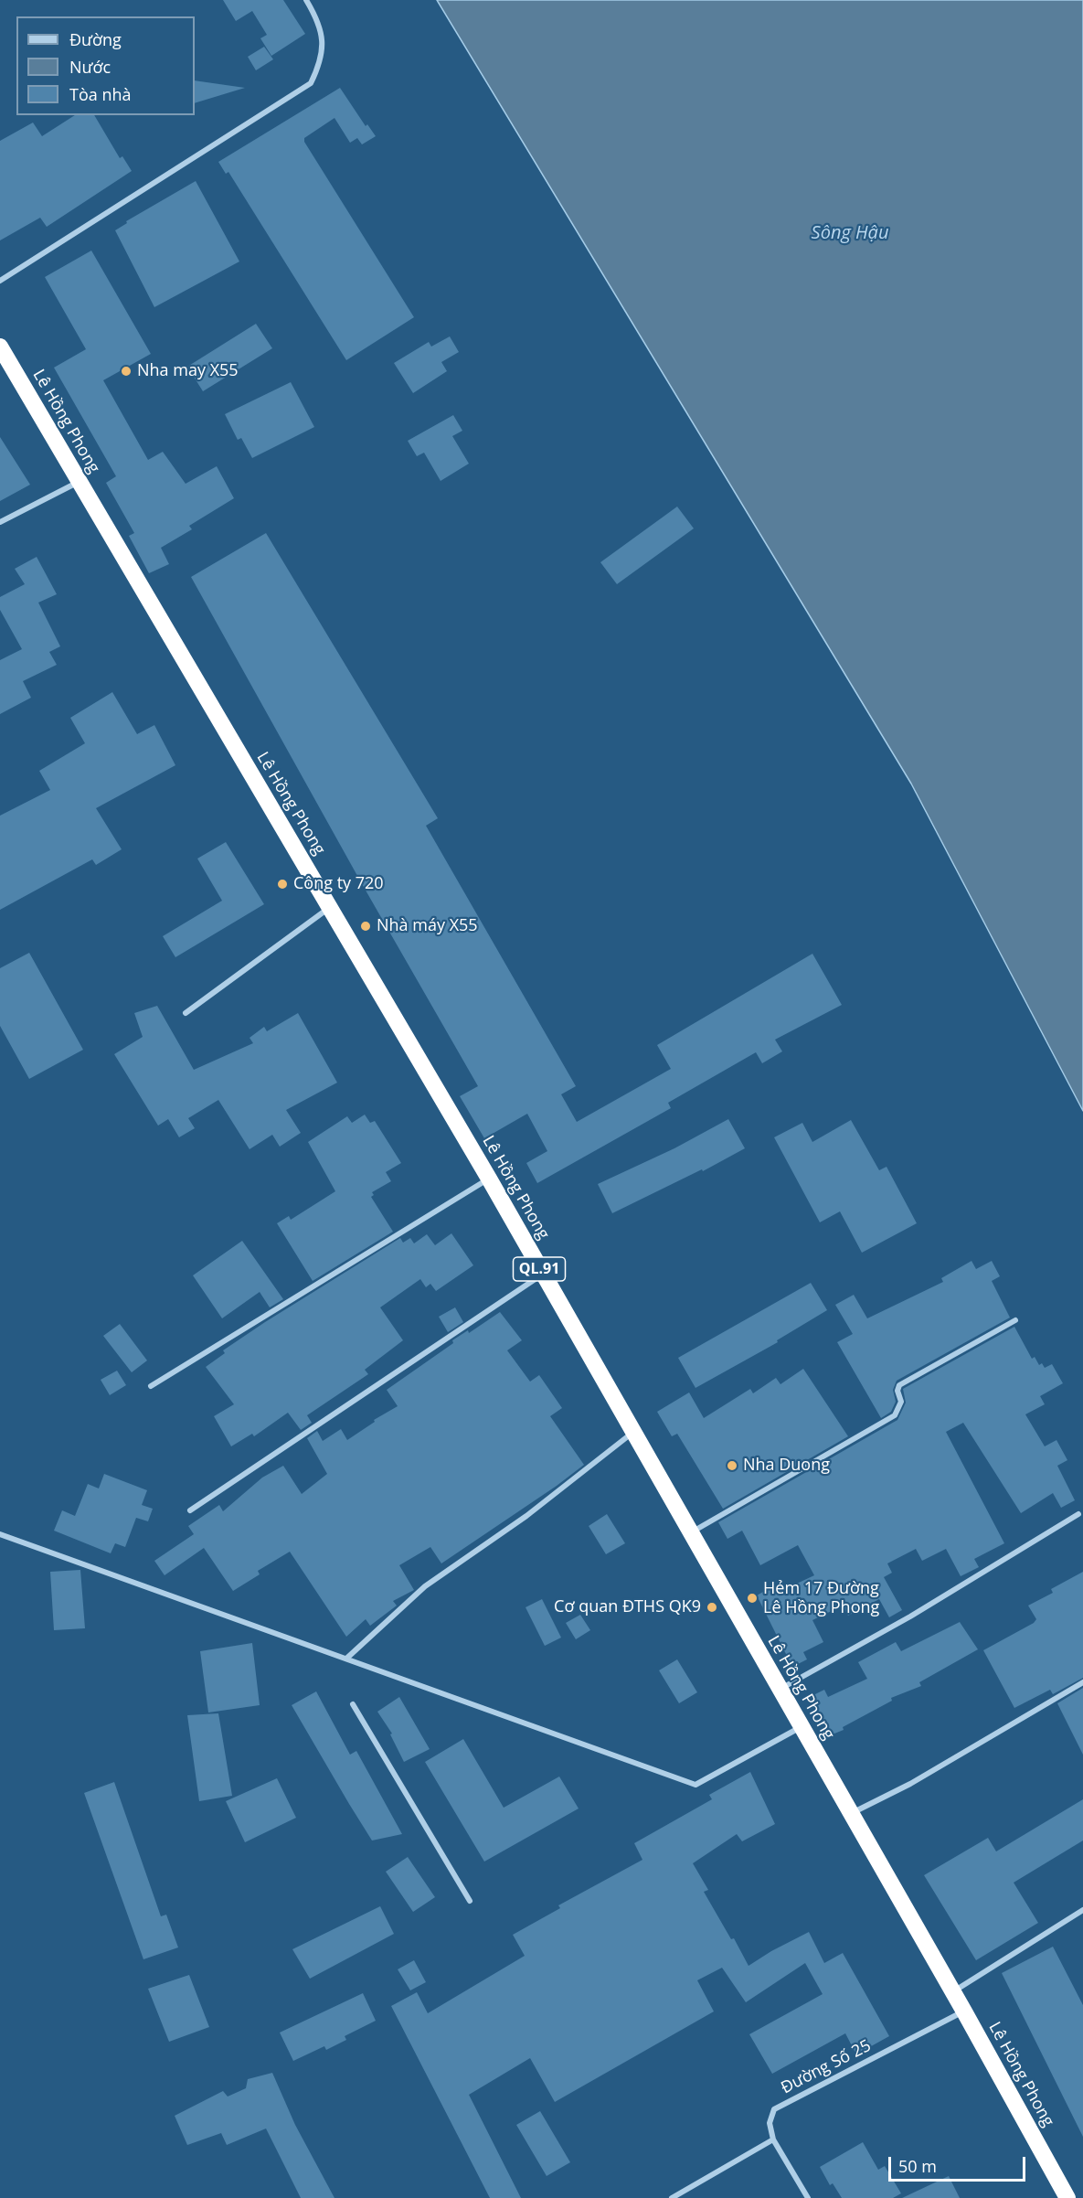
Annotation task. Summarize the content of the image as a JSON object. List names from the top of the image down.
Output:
{
  "streets": {
    "highway": ["Lê Hồng Phong", "QL.91"],
    "street": ["Đường Số 25"]
  },
  "crossings": [
    ["Lê Hồng Phong", "Đường Số 25"]
  ],
  "water": ["Sông Hậu"],
  "places": [
    "Nha may X55",
    "Công ty 720",
    "Nhà máy X55",
    "Nha Duong",
    "Hẻm 17 Đường Lê Hồng Phong",
    "Cơ quan ĐTHS QK9"
  ],
  "legend": ["Đường", "Nước", "Tòa nhà"],
  "scale_bar": "50 m"
}
